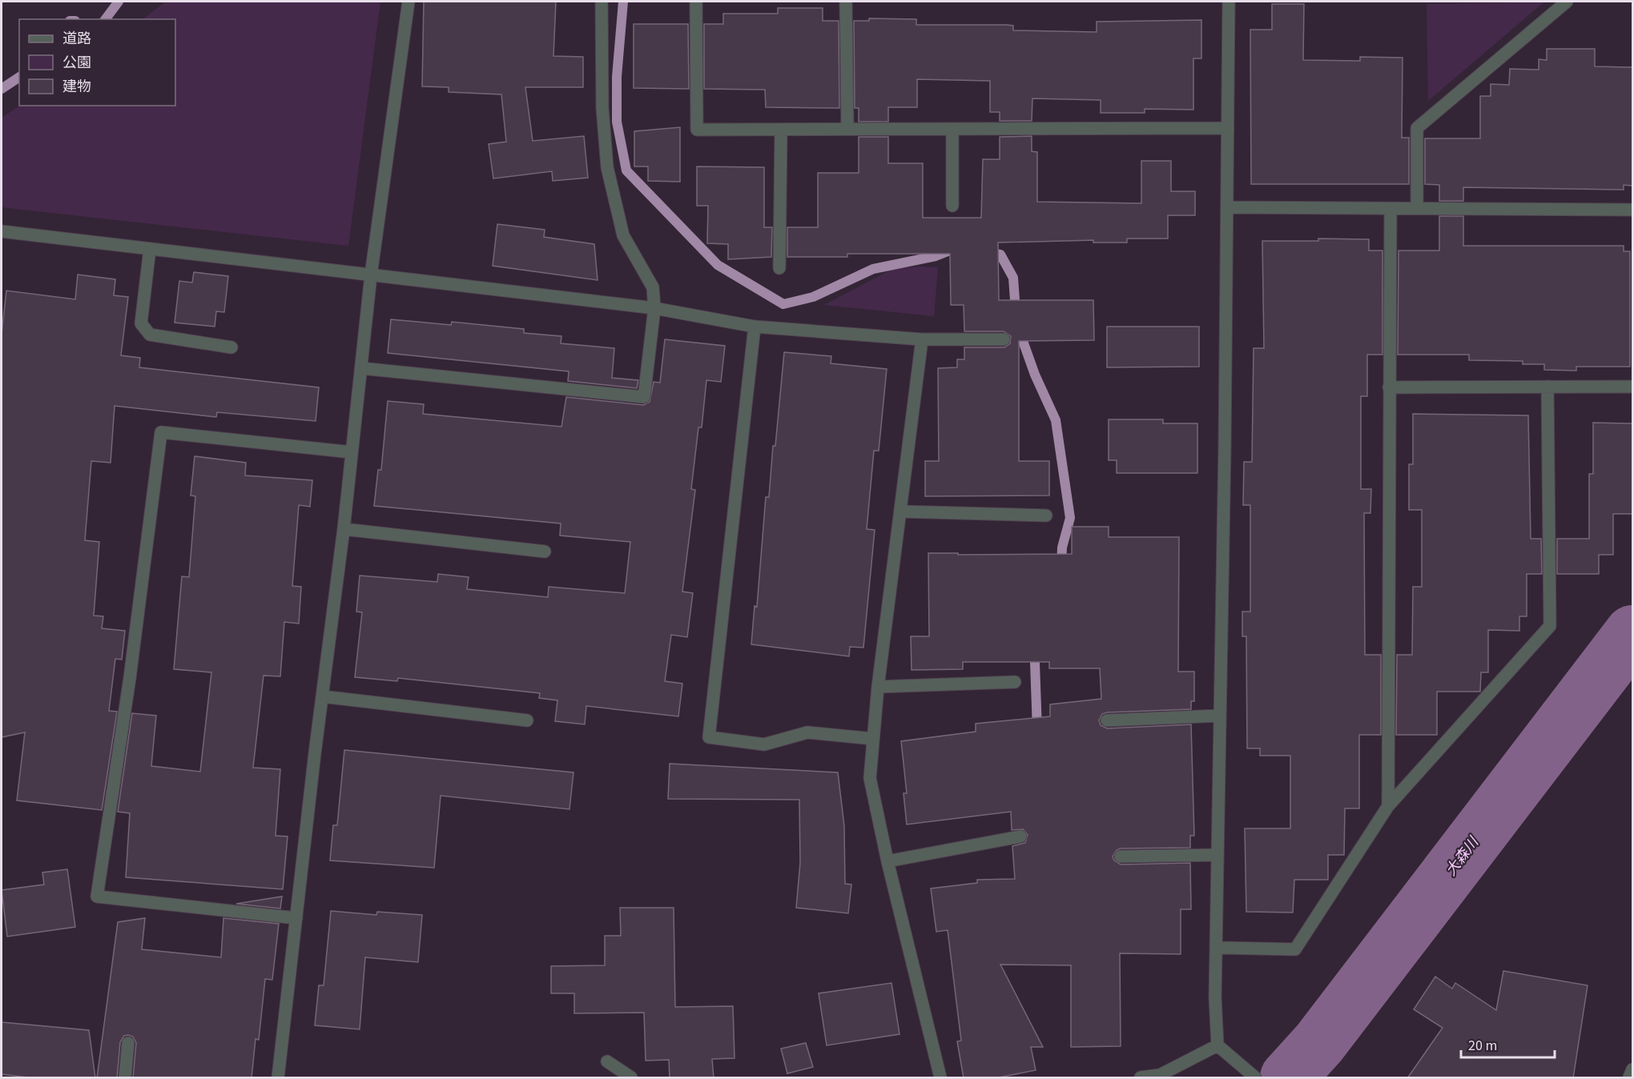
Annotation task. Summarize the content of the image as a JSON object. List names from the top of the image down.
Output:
{
  "water": ["大森川"],
  "legend": ["道路", "公園", "建物"],
  "scale_bar": "20 m"
}
